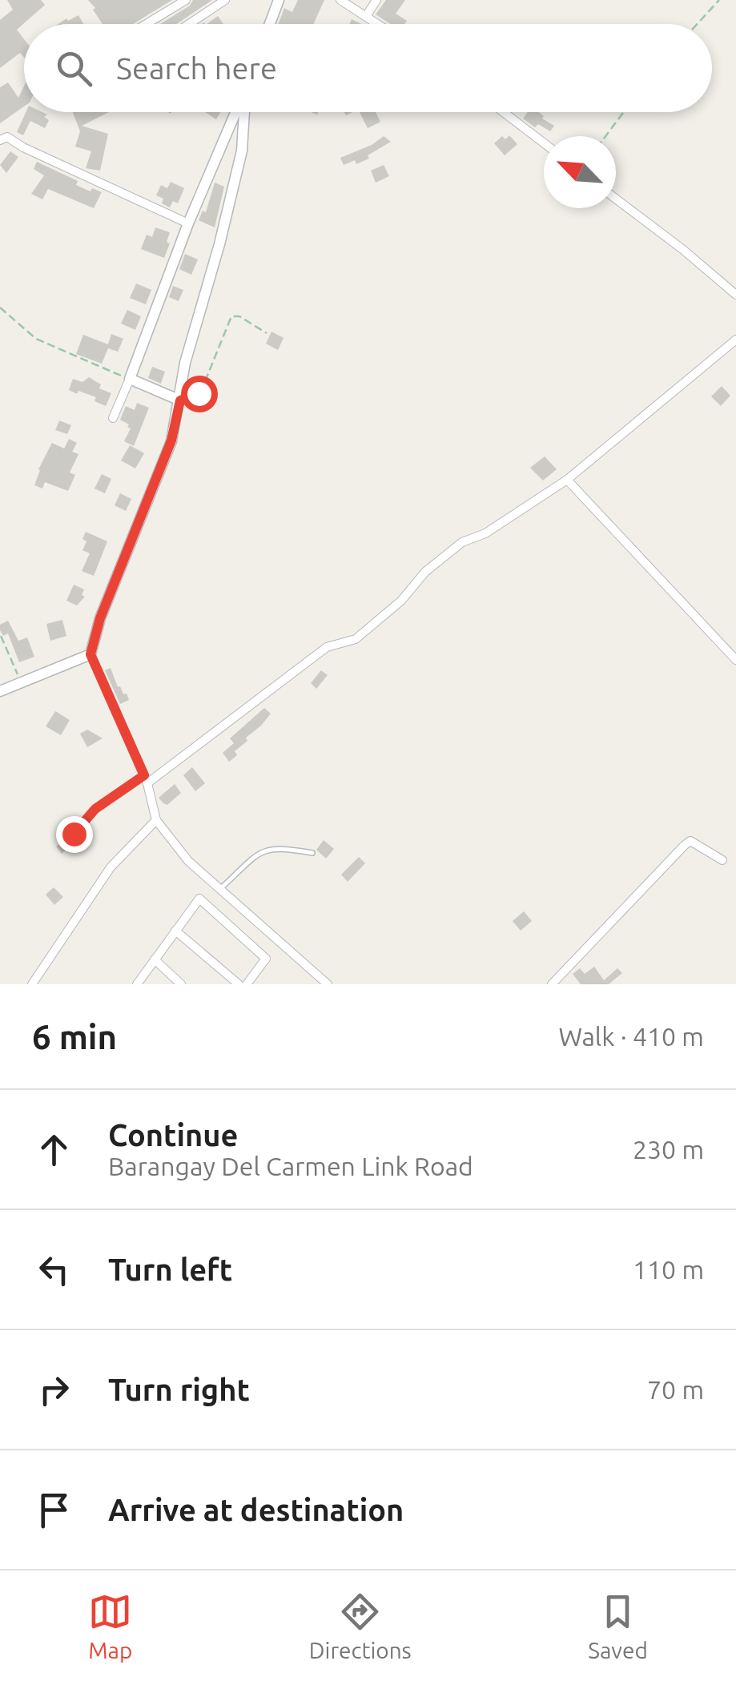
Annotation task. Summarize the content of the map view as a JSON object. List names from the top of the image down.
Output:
{
  "north": "top left",
  "page": {
    "search": "Search here",
    "heading": ["6 min", "Walk · 410 m"],
    "list": [
      ["Continue", "Barangay Del Carmen Link Road", "230 m"],
      ["Turn left", "110 m"],
      ["Turn right", "70 m"],
      "Arrive at destination"
    ],
    "nav": ["Map", "Directions", "Saved"]
  }
}
